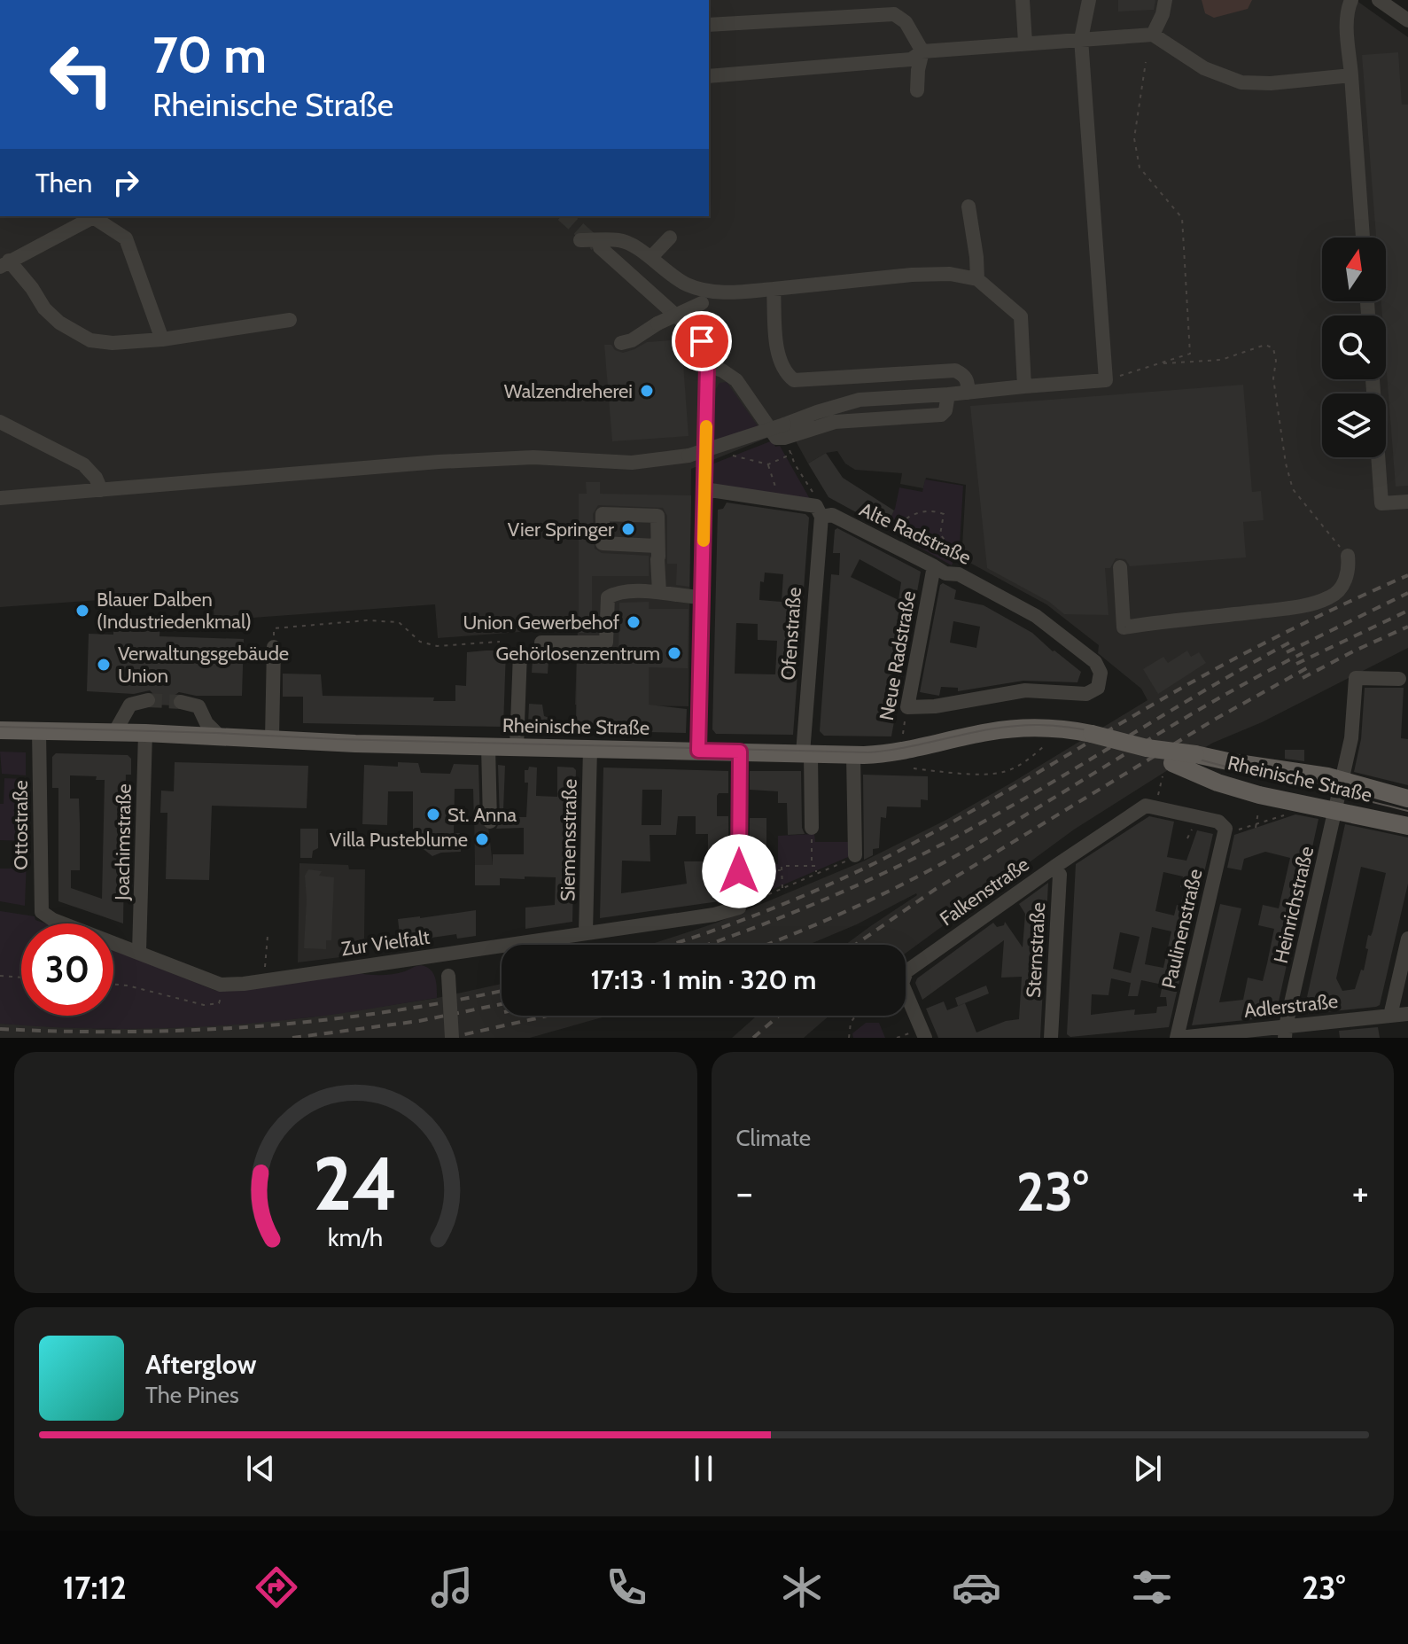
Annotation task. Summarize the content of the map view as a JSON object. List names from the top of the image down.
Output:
{
  "streets": {
    "main road": ["Rheinische Straße"],
    "street": [
      "Alte Radstraße",
      "Ofenstraße",
      "Neue Radstraße",
      "Ottostraße",
      "Siemensstraße",
      "Joachimstraße",
      "Falkenstraße",
      "Heinrichstraße",
      "Paulinenstraße",
      "Zur Vielfalt",
      "Sternstraße",
      "Adlerstraße"
    ]
  },
  "crossings": [
    ["Alte Radstraße", "Ofenstraße"],
    ["Alte Radstraße", "Neue Radstraße"],
    ["Ofenstraße", "Rheinische Straße"],
    ["Neue Radstraße", "Rheinische Straße"],
    ["Rheinische Straße", "Ottostraße"],
    ["Rheinische Straße", "Siemensstraße"],
    ["Rheinische Straße", "Joachimstraße"],
    ["Rheinische Straße", "Heinrichstraße"],
    ["Ottostraße", "Zur Vielfalt"],
    ["Siemensstraße", "Zur Vielfalt"],
    ["Joachimstraße", "Zur Vielfalt"],
    ["Falkenstraße", "Sternstraße"],
    ["Heinrichstraße", "Adlerstraße"],
    ["Paulinenstraße", "Adlerstraße"]
  ],
  "places": [
    "Walzendreherei",
    "Vier Springer",
    "Blauer Dalben (Industriedenkmal)",
    "Union Gewerbehof",
    "Gehörlosenzentrum",
    "Verwaltungsgebäude Union",
    "St. Anna",
    "Villa Pusteblume"
  ],
  "north": "top",
  "page": {
    "turn": ["70 m", "Rheinische Straße"],
    "then": "Then",
    "limit": "30",
    "trip": "17:13 · 1 min · 320 m",
    "tile": "Climate",
    "heat": ["−", "23°", "+"],
    "song": ["Afterglow", "The Pines"],
    "tabs": ["17:12", "23°"],
    "gauge": ["24", "km/h"]
  }
}
